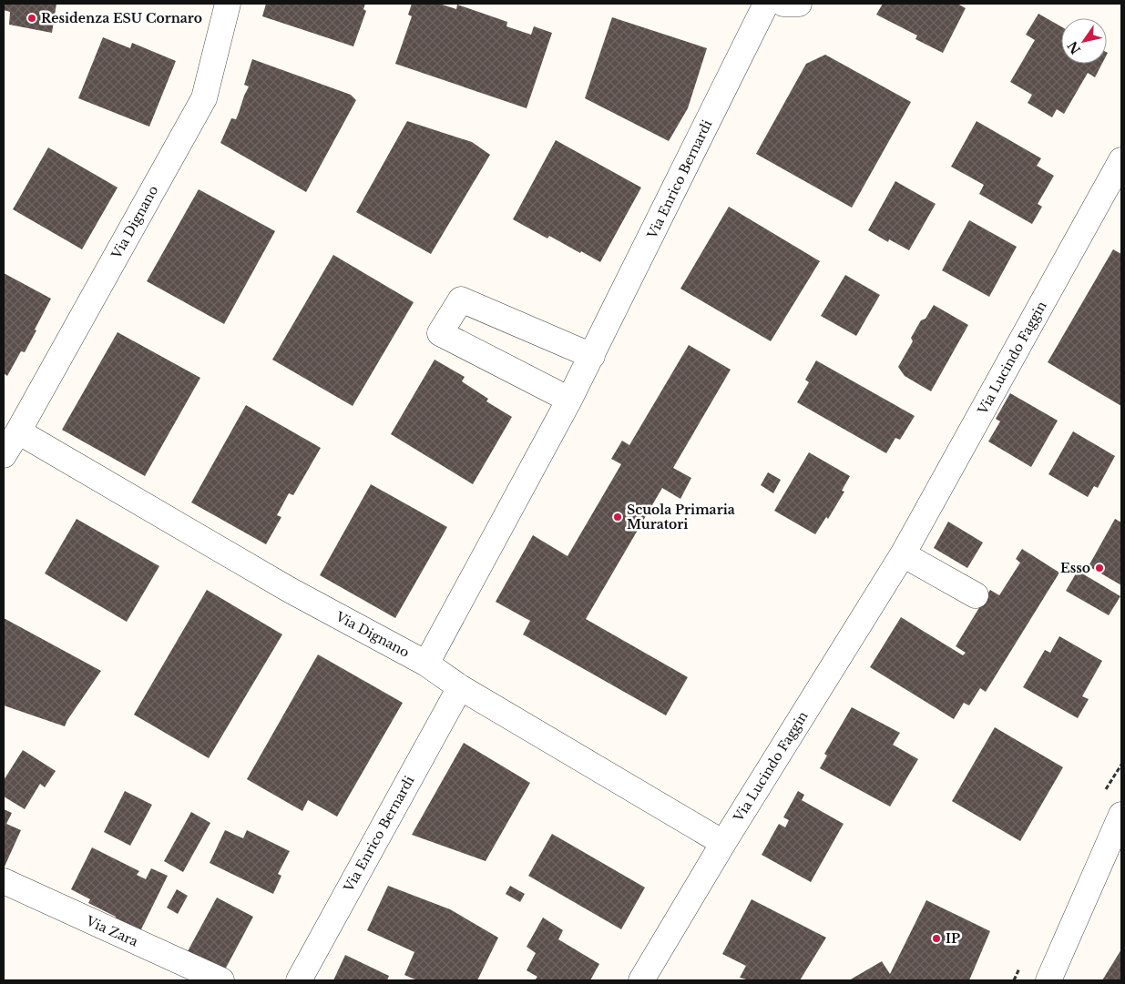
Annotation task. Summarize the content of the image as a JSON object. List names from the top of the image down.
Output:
{
  "streets": {
    "street": [
      "Via Enrico Bernardi",
      "Via Dignano",
      "Via Lucindo Faggin",
      "Via Zara"
    ]
  },
  "crossings": [
    ["Via Enrico Bernardi", "Via Dignano"],
    ["Via Dignano", "Via Lucindo Faggin"]
  ],
  "places": [
    "Residenza ESU Cornaro",
    "Scuola Primaria Muratori",
    "Esso",
    "IP"
  ],
  "north": "bottom left"
}
